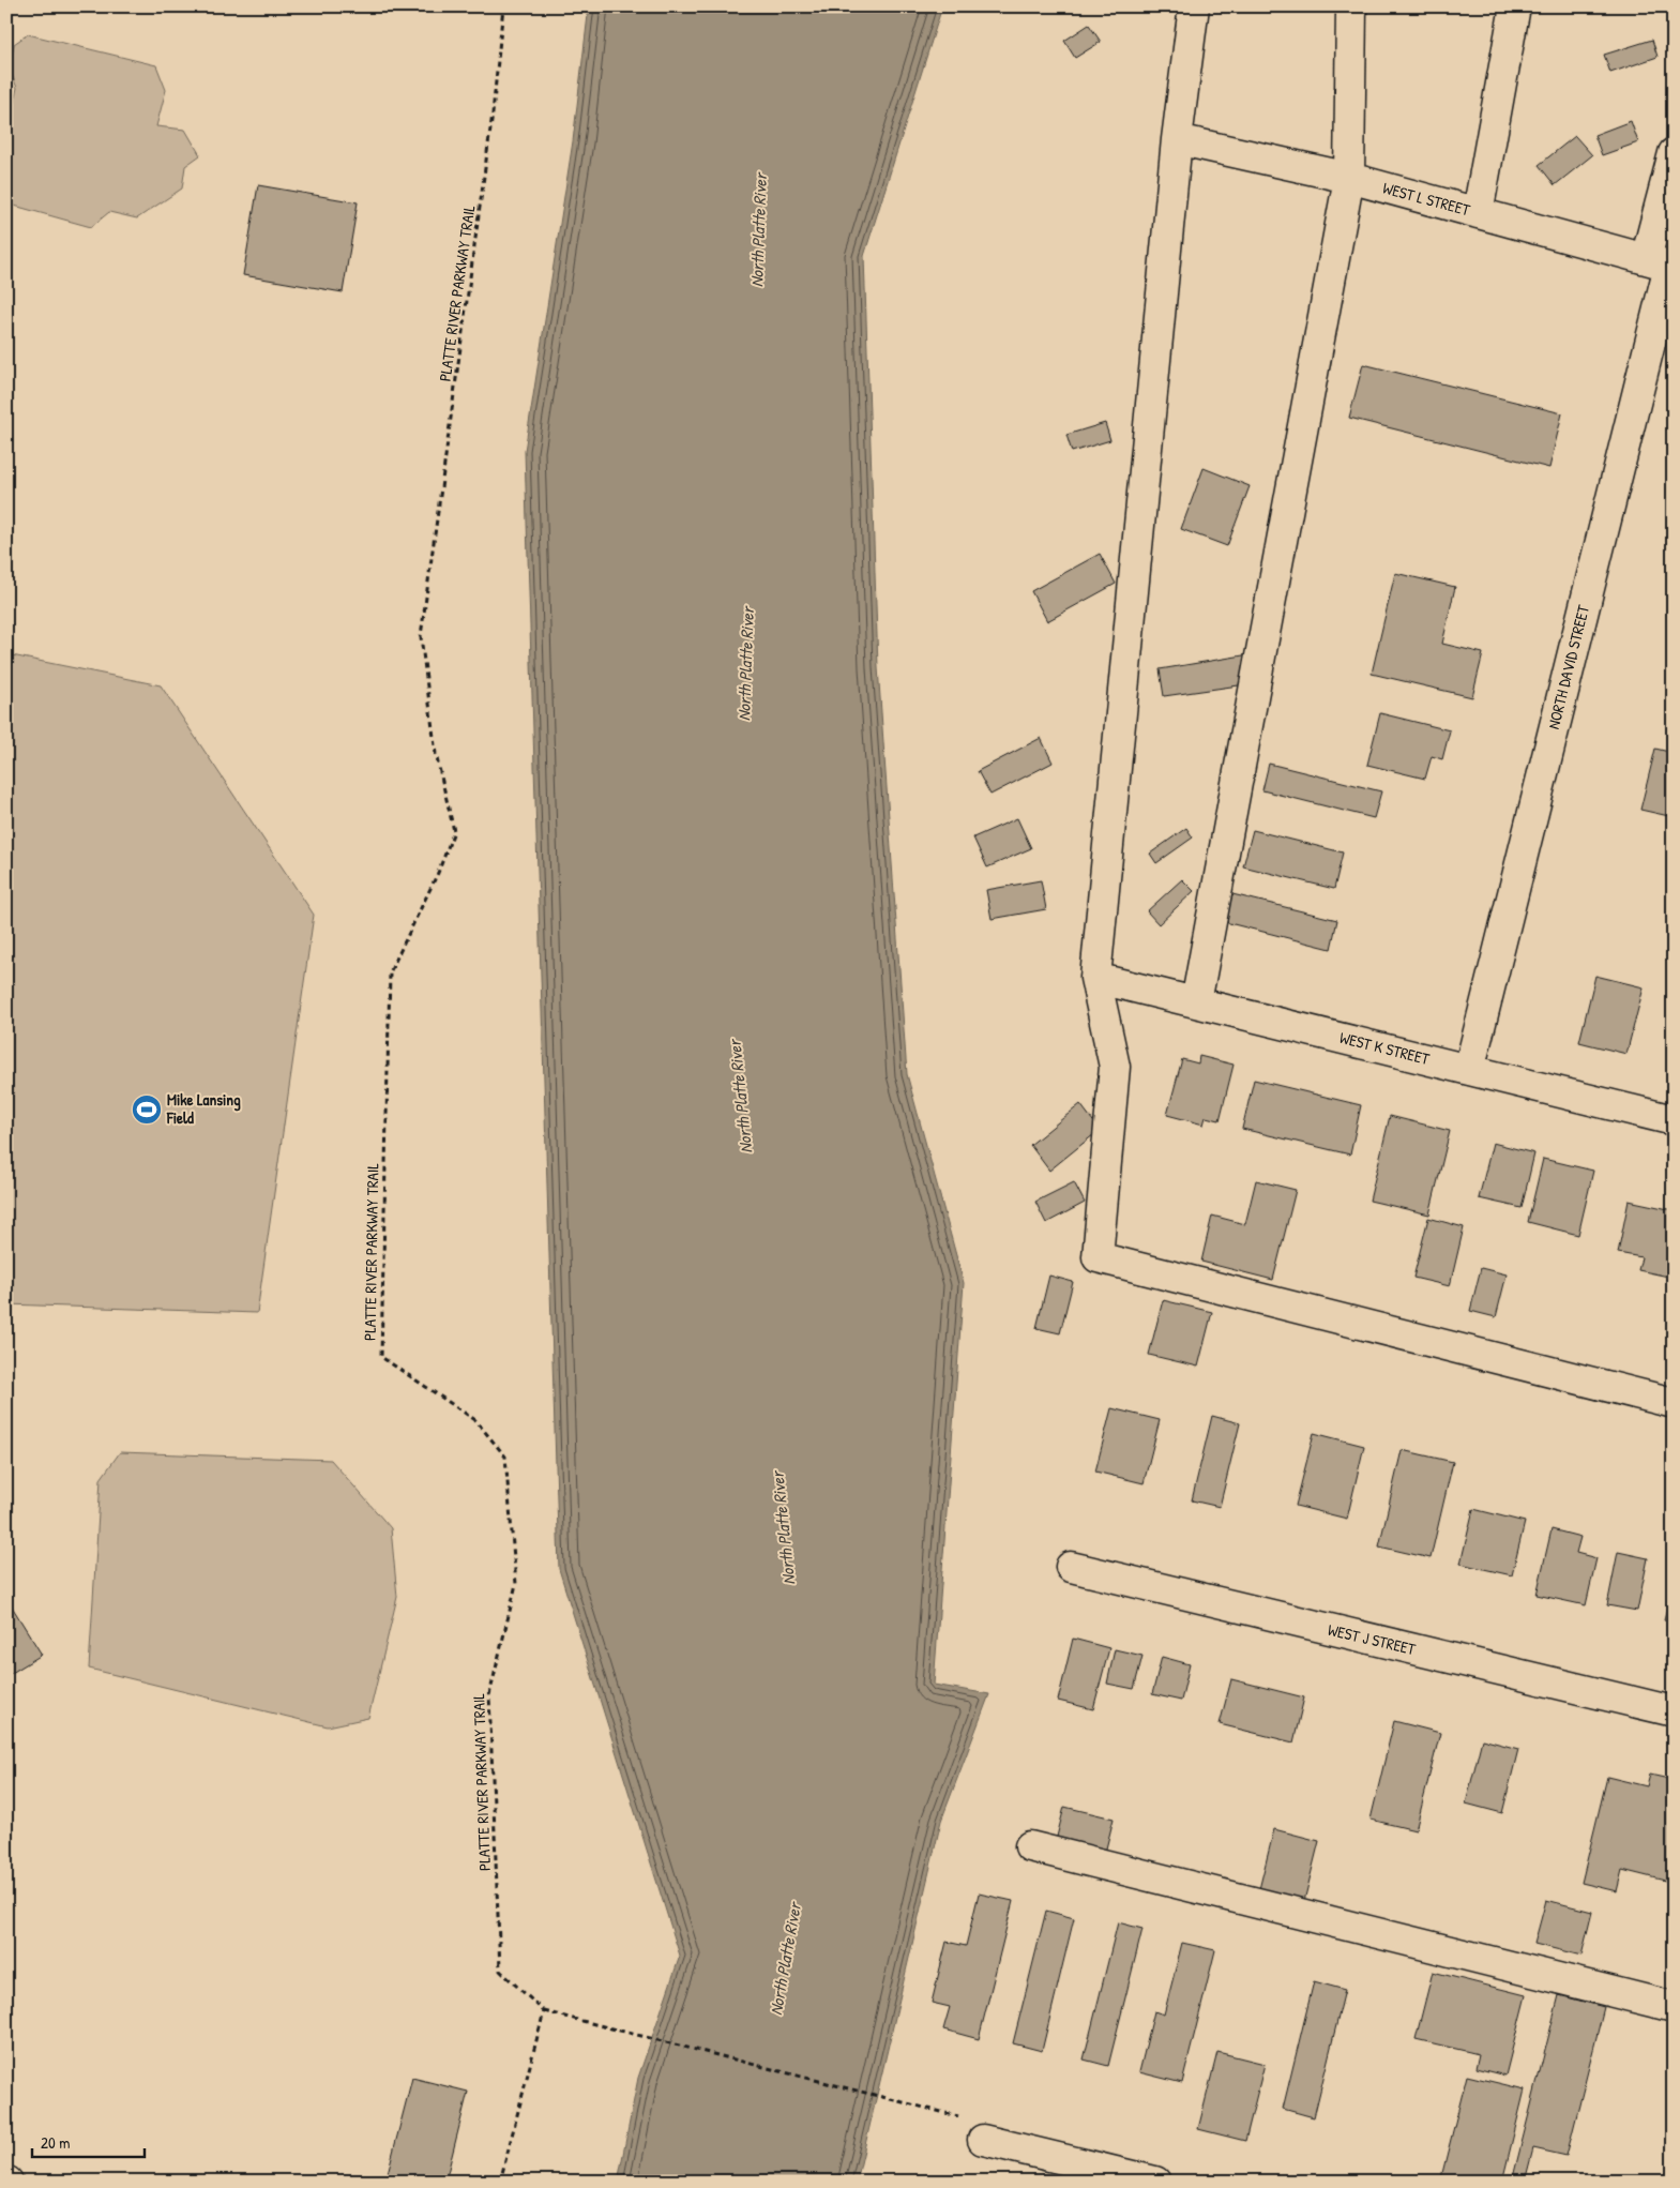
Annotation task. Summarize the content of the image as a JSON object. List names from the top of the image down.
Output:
{
  "streets": {
    "street": [
      "WEST L STREET",
      "NORTH DAVID STREET",
      "WEST K STREET",
      "WEST J STREET"
    ],
    "path": ["PLATTE RIVER PARKWAY TRAIL"]
  },
  "crossings": [
    ["WEST L STREET", "NORTH DAVID STREET"],
    ["NORTH DAVID STREET", "WEST K STREET"]
  ],
  "water": ["North Platte River"],
  "places": {
    "sports": ["Mike Lansing Field"]
  },
  "scale_bar": "20 m"
}
